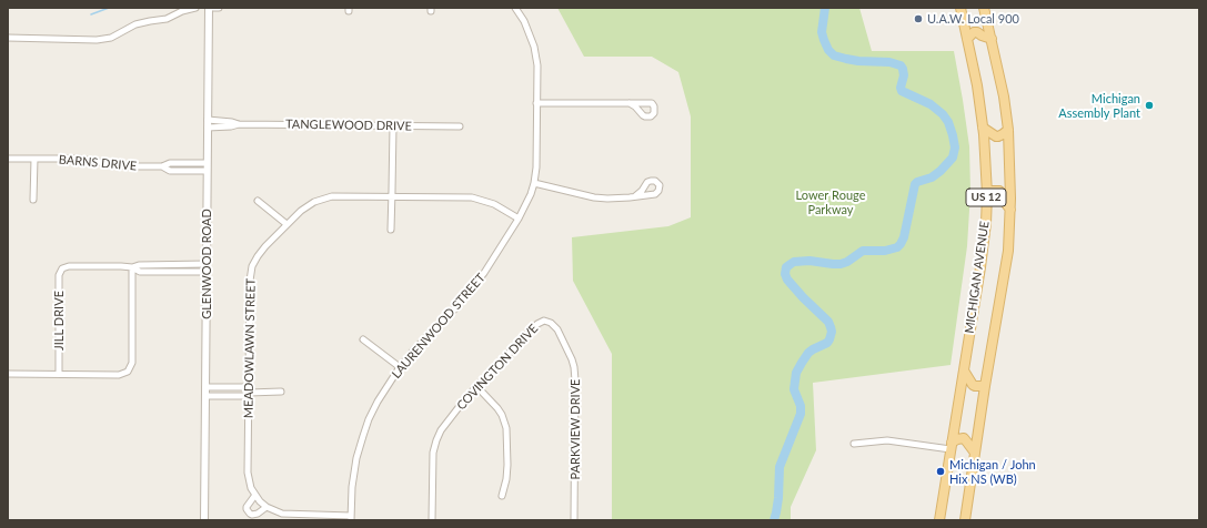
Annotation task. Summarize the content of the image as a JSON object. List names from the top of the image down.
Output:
{
  "streets": {
    "main road": ["US 12", "MICHIGAN AVENUE"],
    "street": [
      "TANGLEWOOD DRIVE",
      "BARNS DRIVE",
      "GLENWOOD ROAD",
      "JILL DRIVE",
      "LAURENWOOD STREET",
      "MEADOWLAWN STREET",
      "COVINGTON DRIVE",
      "PARKVIEW DRIVE"
    ]
  },
  "crossings": [
    ["TANGLEWOOD DRIVE", "GLENWOOD ROAD"],
    ["BARNS DRIVE", "GLENWOOD ROAD"],
    ["LAURENWOOD STREET", "MEADOWLAWN STREET"],
    ["COVINGTON DRIVE", "PARKVIEW DRIVE"]
  ],
  "parks": ["Lower Rouge Parkway"],
  "places": ["U.A.W. Local 900", "Michigan Assembly Plant", "Michigan / John Hix NS (WB)"]
}
